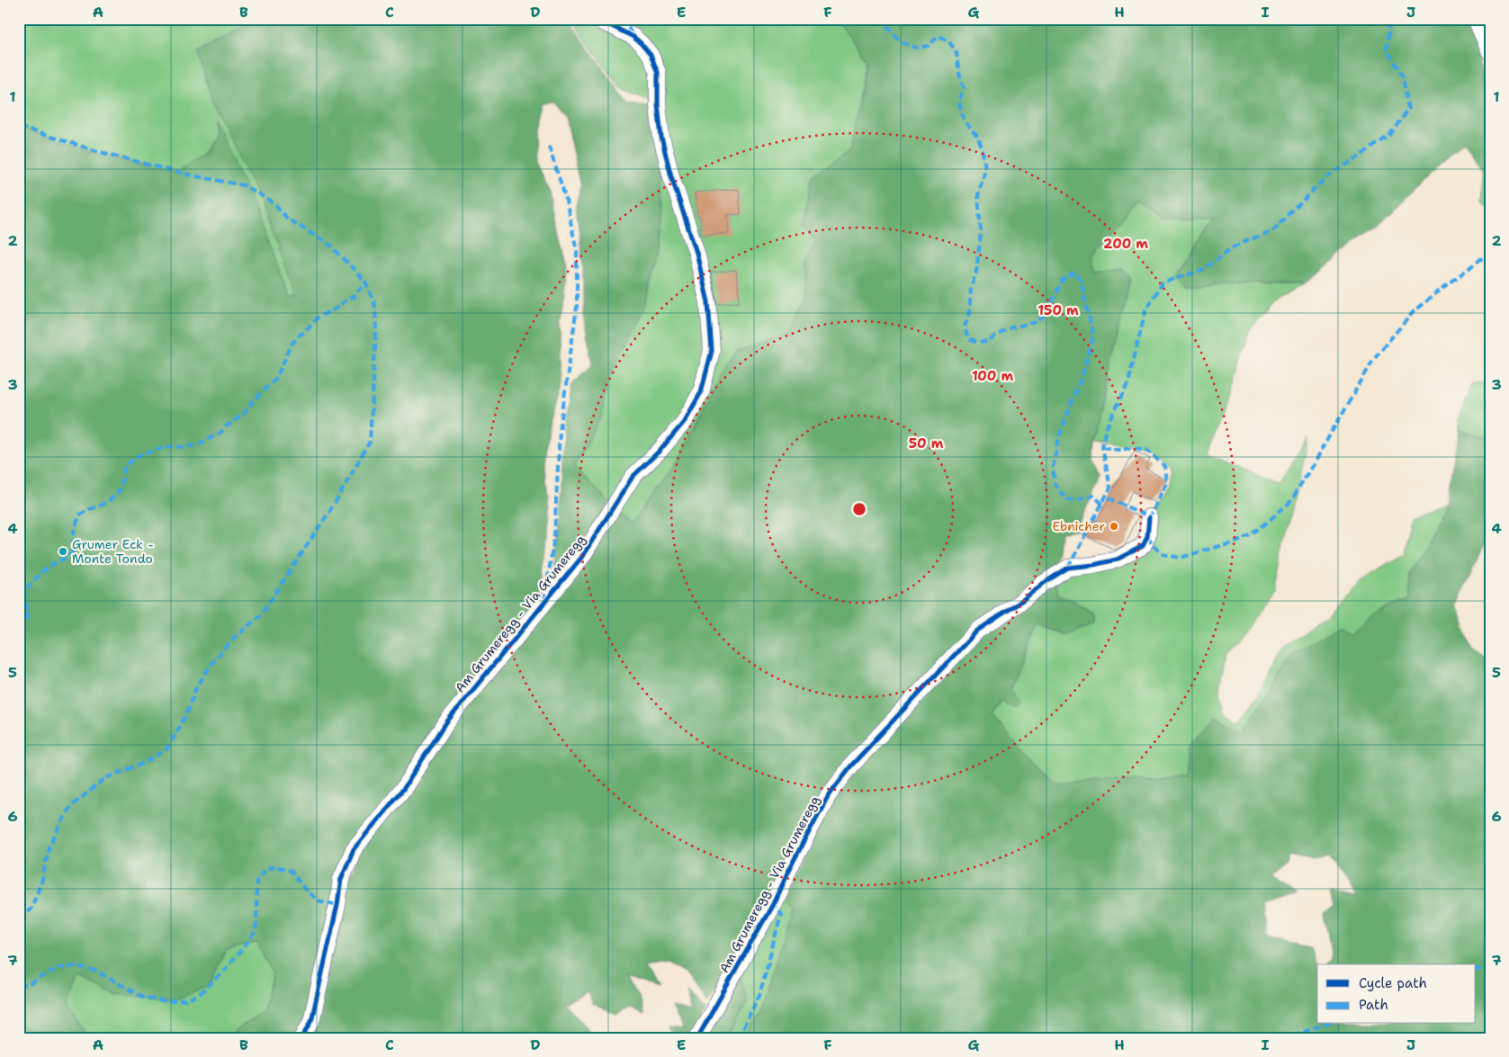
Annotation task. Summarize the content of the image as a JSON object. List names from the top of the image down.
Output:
{
  "streets": {
    "street": ["Am Grumeregg - Via Grumeregg"]
  },
  "places": ["Ebnicher", "Grumer Eck - Monte Tondo"],
  "legend": ["Cycle path", "Path"],
  "grid": {
    "columns": [
      "A",
      "B",
      "C",
      "D",
      "E",
      "F",
      "G",
      "H",
      "I",
      "J"
    ],
    "rows": [
      "1",
      "2",
      "3",
      "4",
      "5",
      "6",
      "7"
    ]
  },
  "rings": [
    "200 m",
    "150 m",
    "100 m",
    "50 m"
  ]
}
